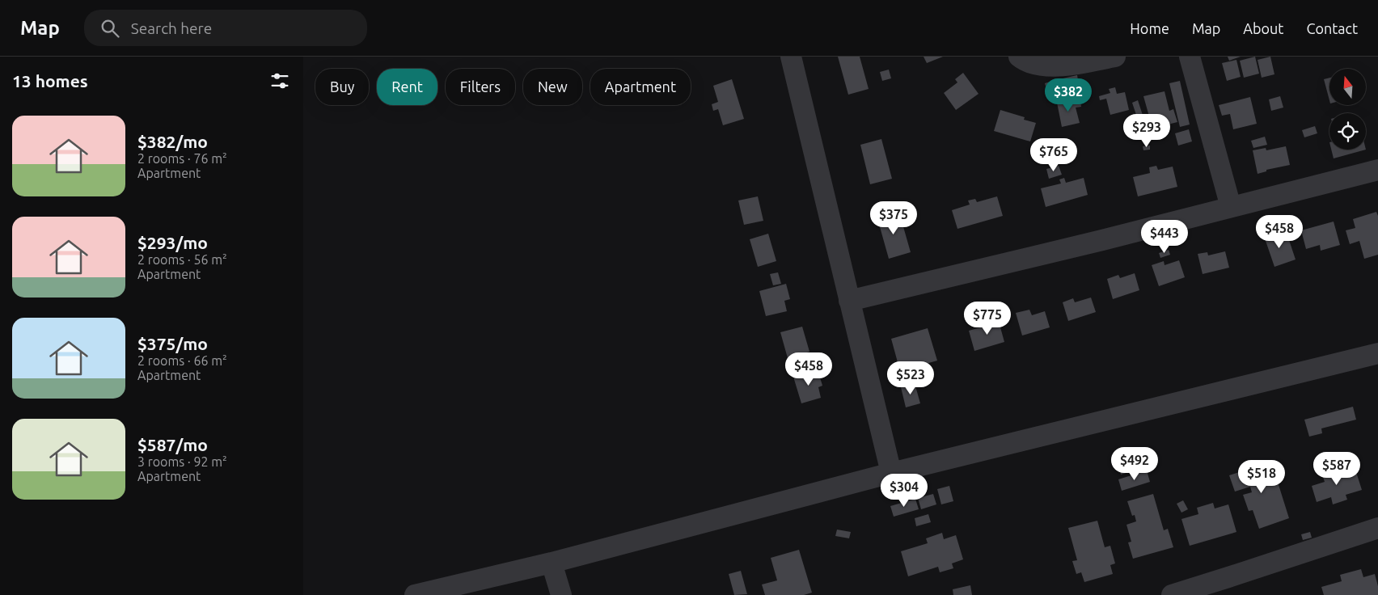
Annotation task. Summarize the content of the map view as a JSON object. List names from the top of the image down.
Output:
{
  "north": "top",
  "page": {
    "header": "Map",
    "search": "Search here",
    "nav": [
      "Home",
      "Map",
      "About",
      "Contact"
    ],
    "heading": "13 homes",
    "chip": [
      "Buy",
      "Rent",
      "Filters",
      "New",
      "Apartment"
    ],
    "price": [
      "$382",
      "$293",
      "$765",
      "$375",
      "$458",
      "$443",
      "$775",
      "$458",
      "$523",
      "$492",
      "$587",
      "$518",
      "$304"
    ],
    "list": [
      {
        "name": "$382/mo",
        "note": "2 rooms · 76 m² · Apartment"
      },
      {
        "name": "$293/mo",
        "note": "2 rooms · 56 m² · Apartment"
      },
      {
        "name": "$375/mo",
        "note": "2 rooms · 66 m² · Apartment"
      },
      {
        "name": "$587/mo",
        "note": "3 rooms · 92 m² · Apartment"
      }
    ]
  }
}
